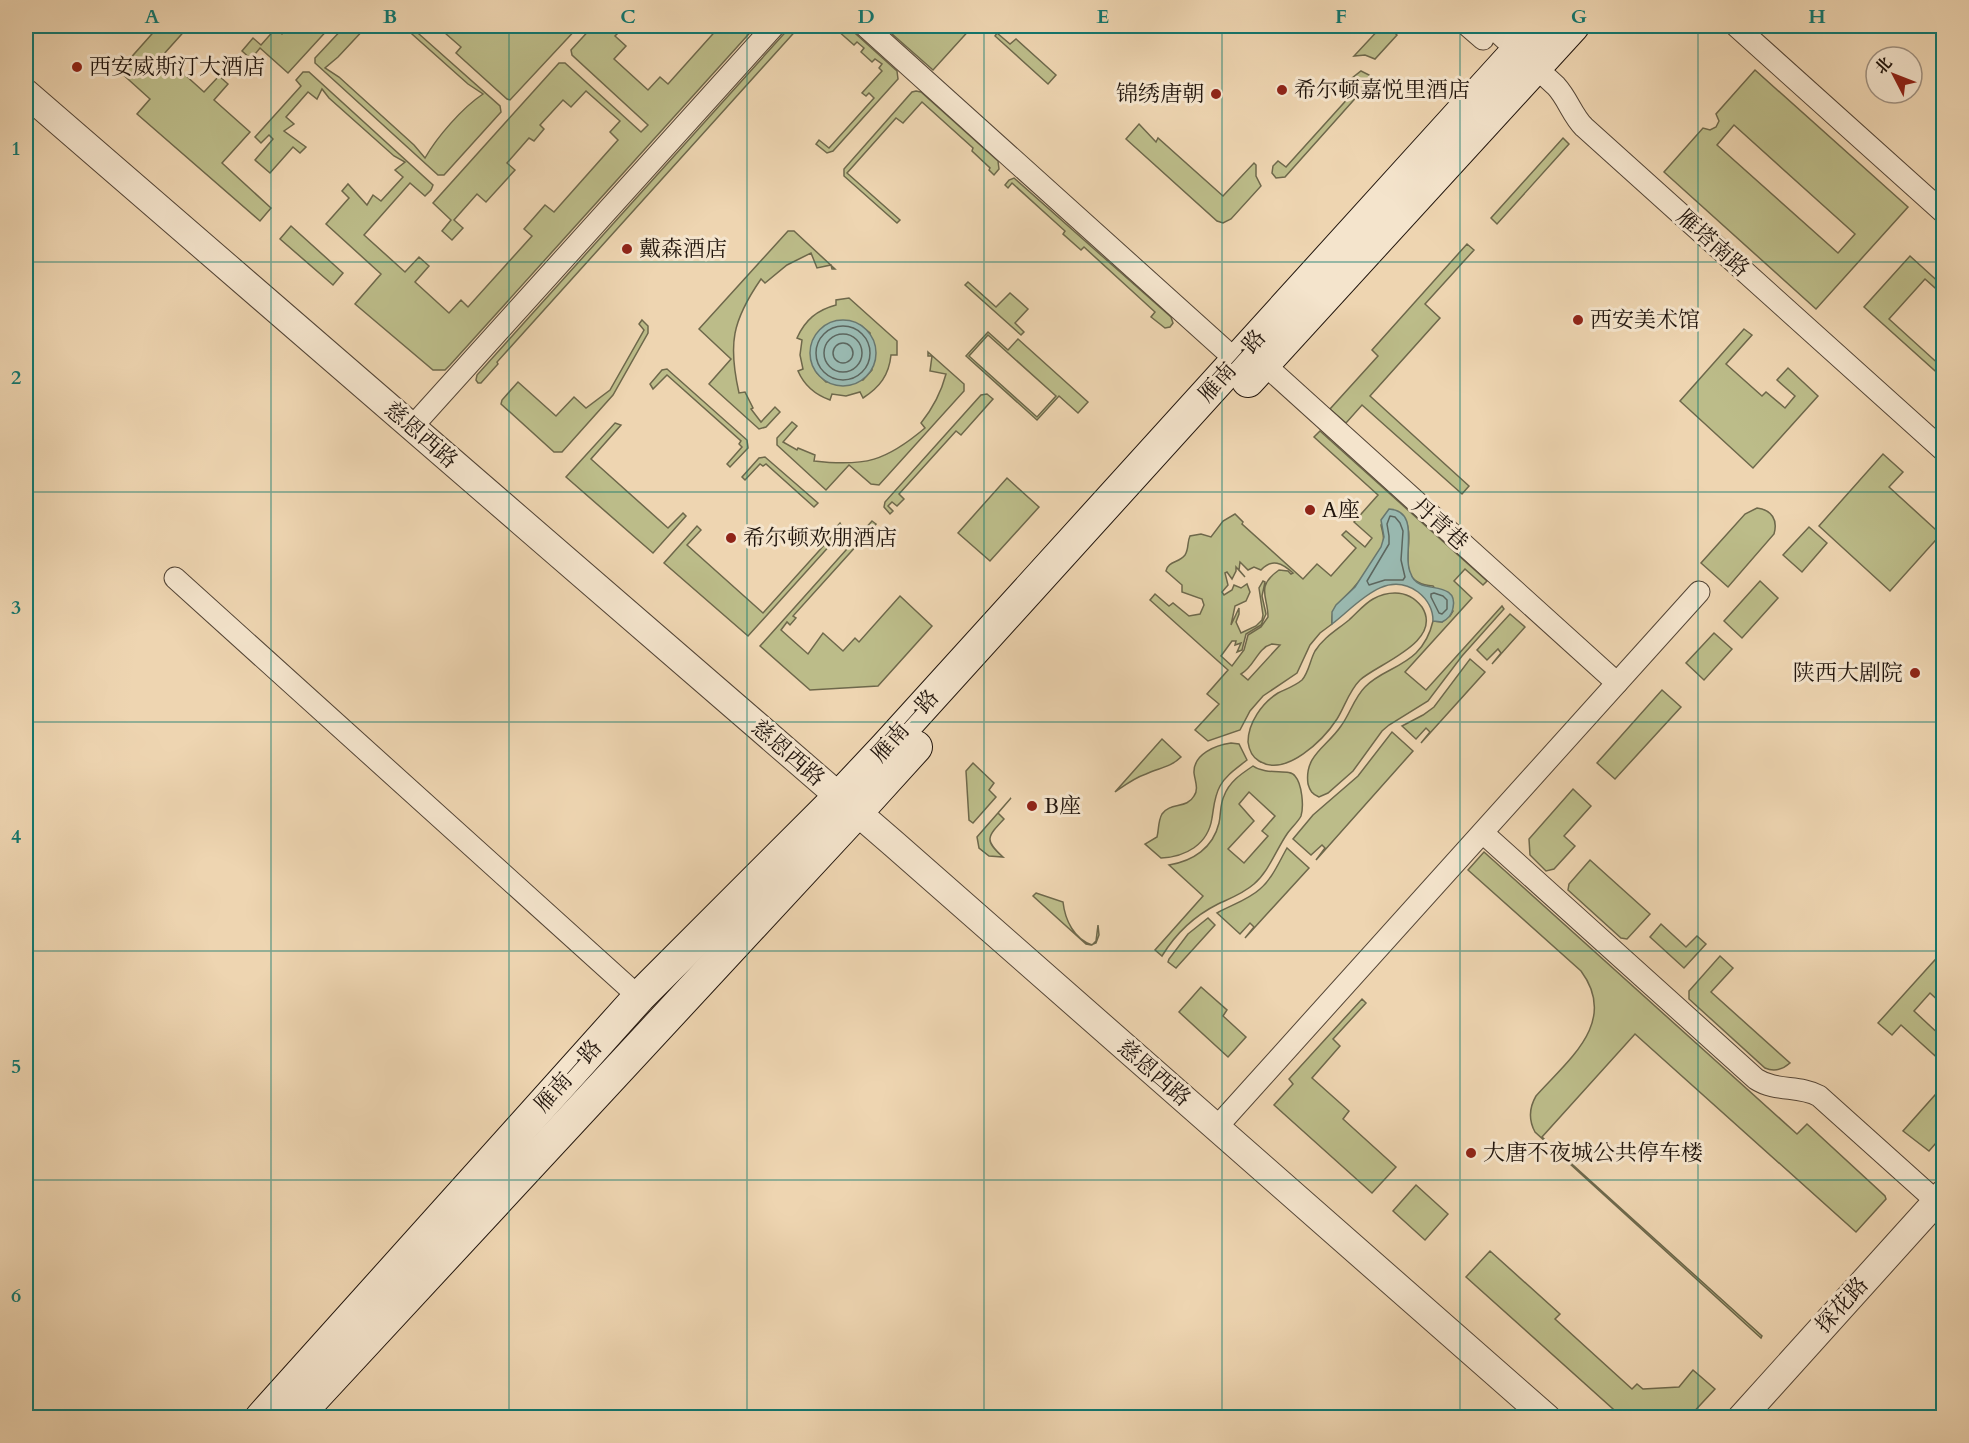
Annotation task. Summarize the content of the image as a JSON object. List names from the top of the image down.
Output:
{
  "streets": {
    "main road": ["雁南一路"],
    "street": [
      "雁塔南路",
      "慈恩西路",
      "丹青巷",
      "探花路"
    ]
  },
  "crossings": [
    ["雁塔南路", "雁南一路"],
    ["雁南一路", "慈恩西路"],
    ["雁南一路", "丹青巷"]
  ],
  "places": [
    "西安威斯汀大酒店",
    "希尔顿嘉悦里酒店",
    "锦绣唐朝",
    "戴森酒店",
    "西安美术馆",
    "A座",
    "希尔顿欢朋酒店",
    "陕西大剧院",
    "B座",
    "大唐不夜城公共停车楼"
  ],
  "north": "top left",
  "grid": {
    "columns": [
      "A",
      "B",
      "C",
      "D",
      "E",
      "F",
      "G",
      "H"
    ],
    "rows": [
      "1",
      "2",
      "3",
      "4",
      "5",
      "6"
    ]
  }
}
